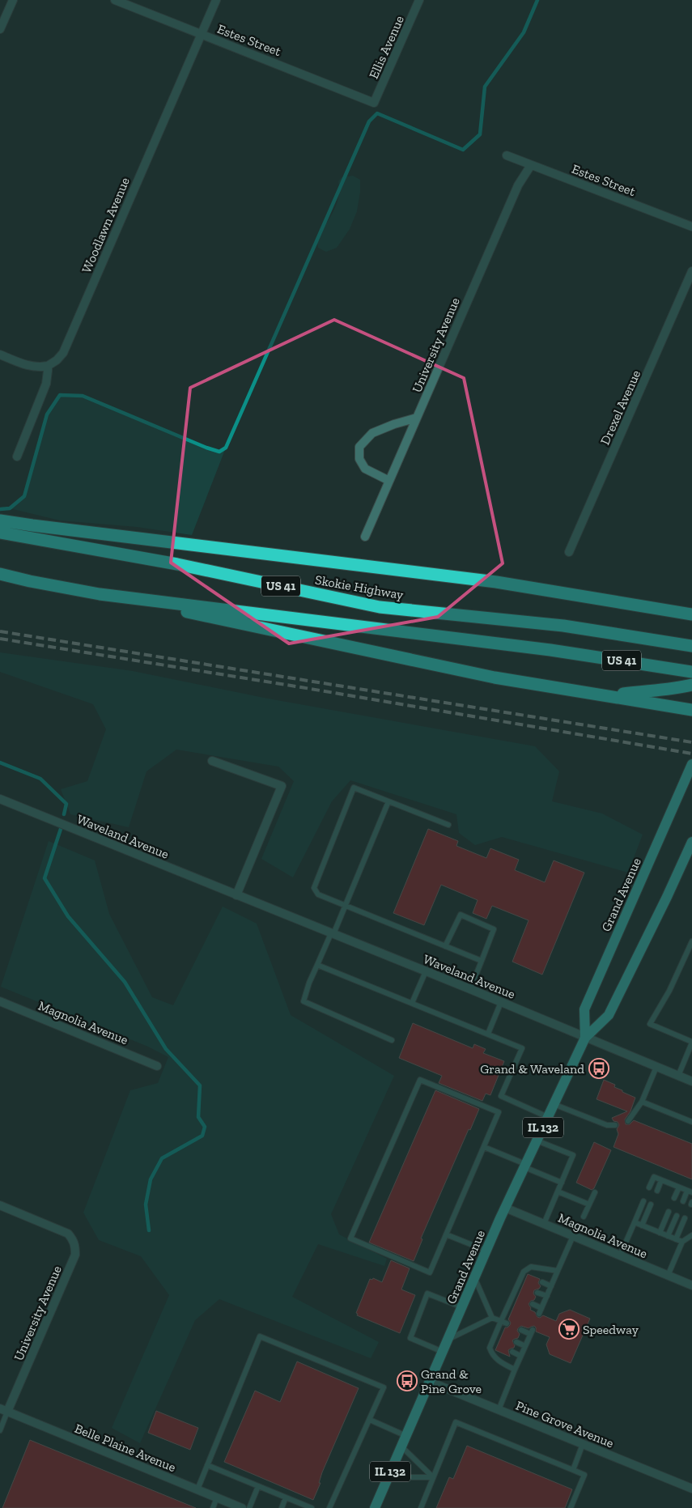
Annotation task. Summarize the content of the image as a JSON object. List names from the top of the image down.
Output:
{
  "streets": {
    "highway": ["US 41", "Skokie Highway"],
    "main road": ["Grand Avenue", "IL 132"],
    "street": [
      "Estes Street",
      "Ellis Avenue",
      "Woodlawn Avenue",
      "University Avenue",
      "Drexel Avenue",
      "Waveland Avenue",
      "Magnolia Avenue",
      "Pine Grove Avenue",
      "Belle Plaine Avenue"
    ]
  },
  "crossings": [
    ["Estes Street", "Ellis Avenue"],
    ["Estes Street", "Woodlawn Avenue"],
    ["Estes Street", "University Avenue"],
    ["University Avenue", "Belle Plaine Avenue"],
    ["Waveland Avenue", "Grand Avenue"],
    ["Grand Avenue", "Magnolia Avenue"],
    ["Grand Avenue", "Pine Grove Avenue"]
  ],
  "places": {
    "bus stop": ["Grand & Waveland", "Grand & Pine Grove"],
    "supermarket": ["Speedway"]
  }
}
